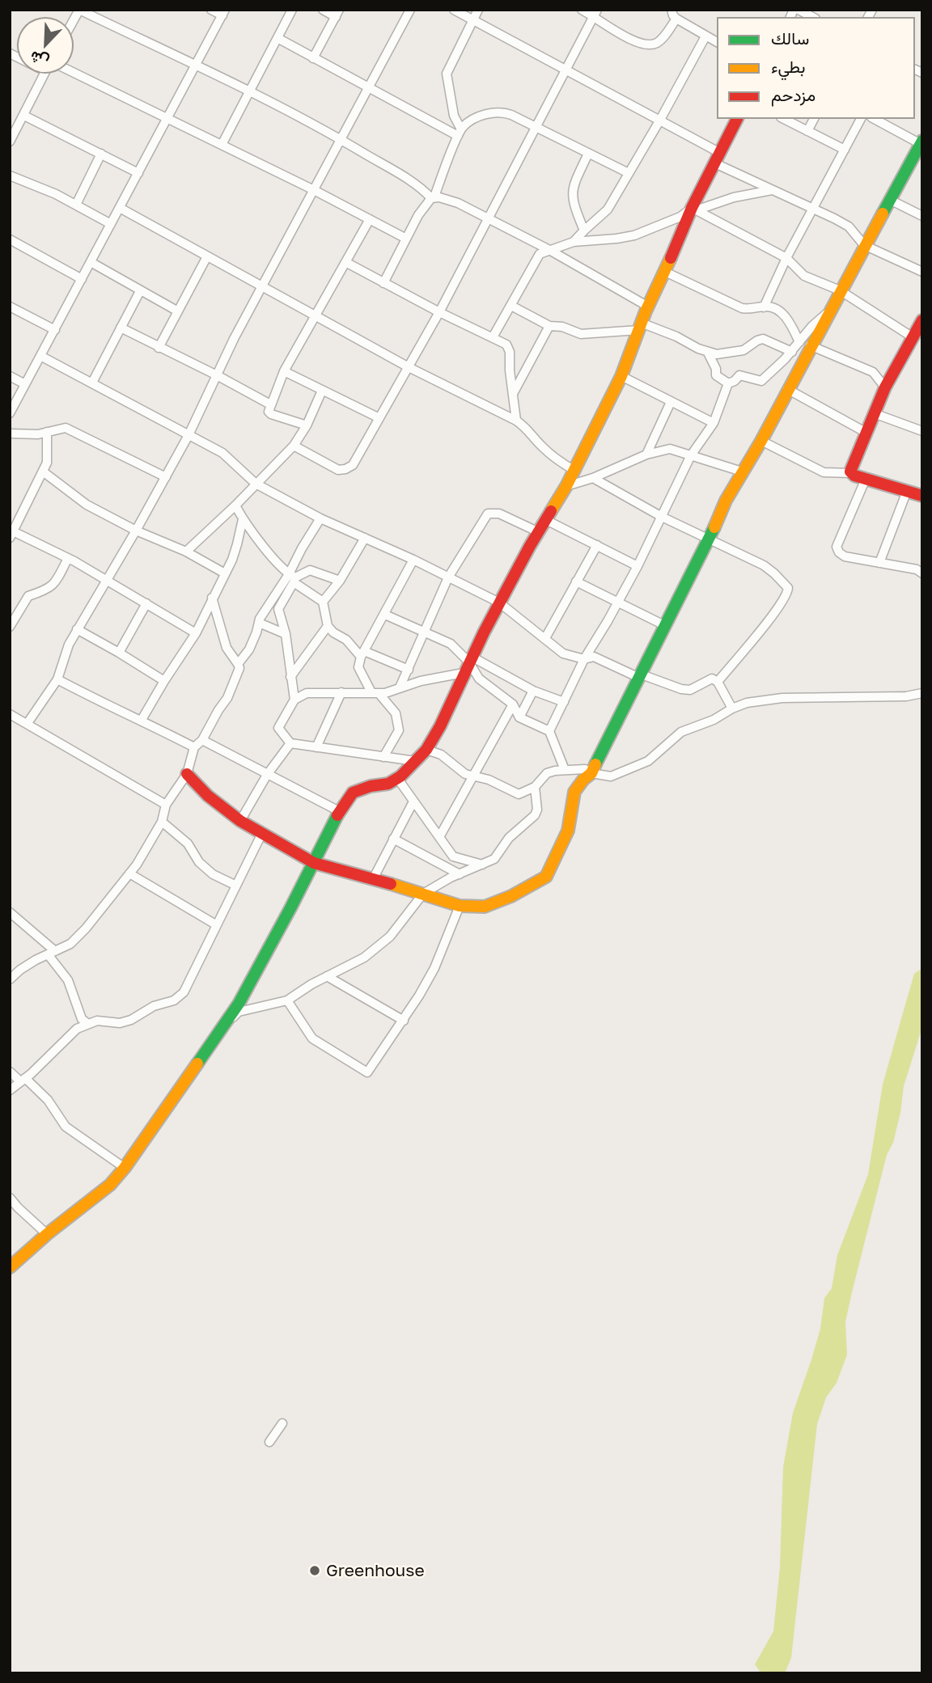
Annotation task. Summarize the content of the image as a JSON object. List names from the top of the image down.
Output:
{
  "places": ["Greenhouse"],
  "legend": ["سالك", "بطيء", "مزدحم"],
  "north": "bottom left"
}
